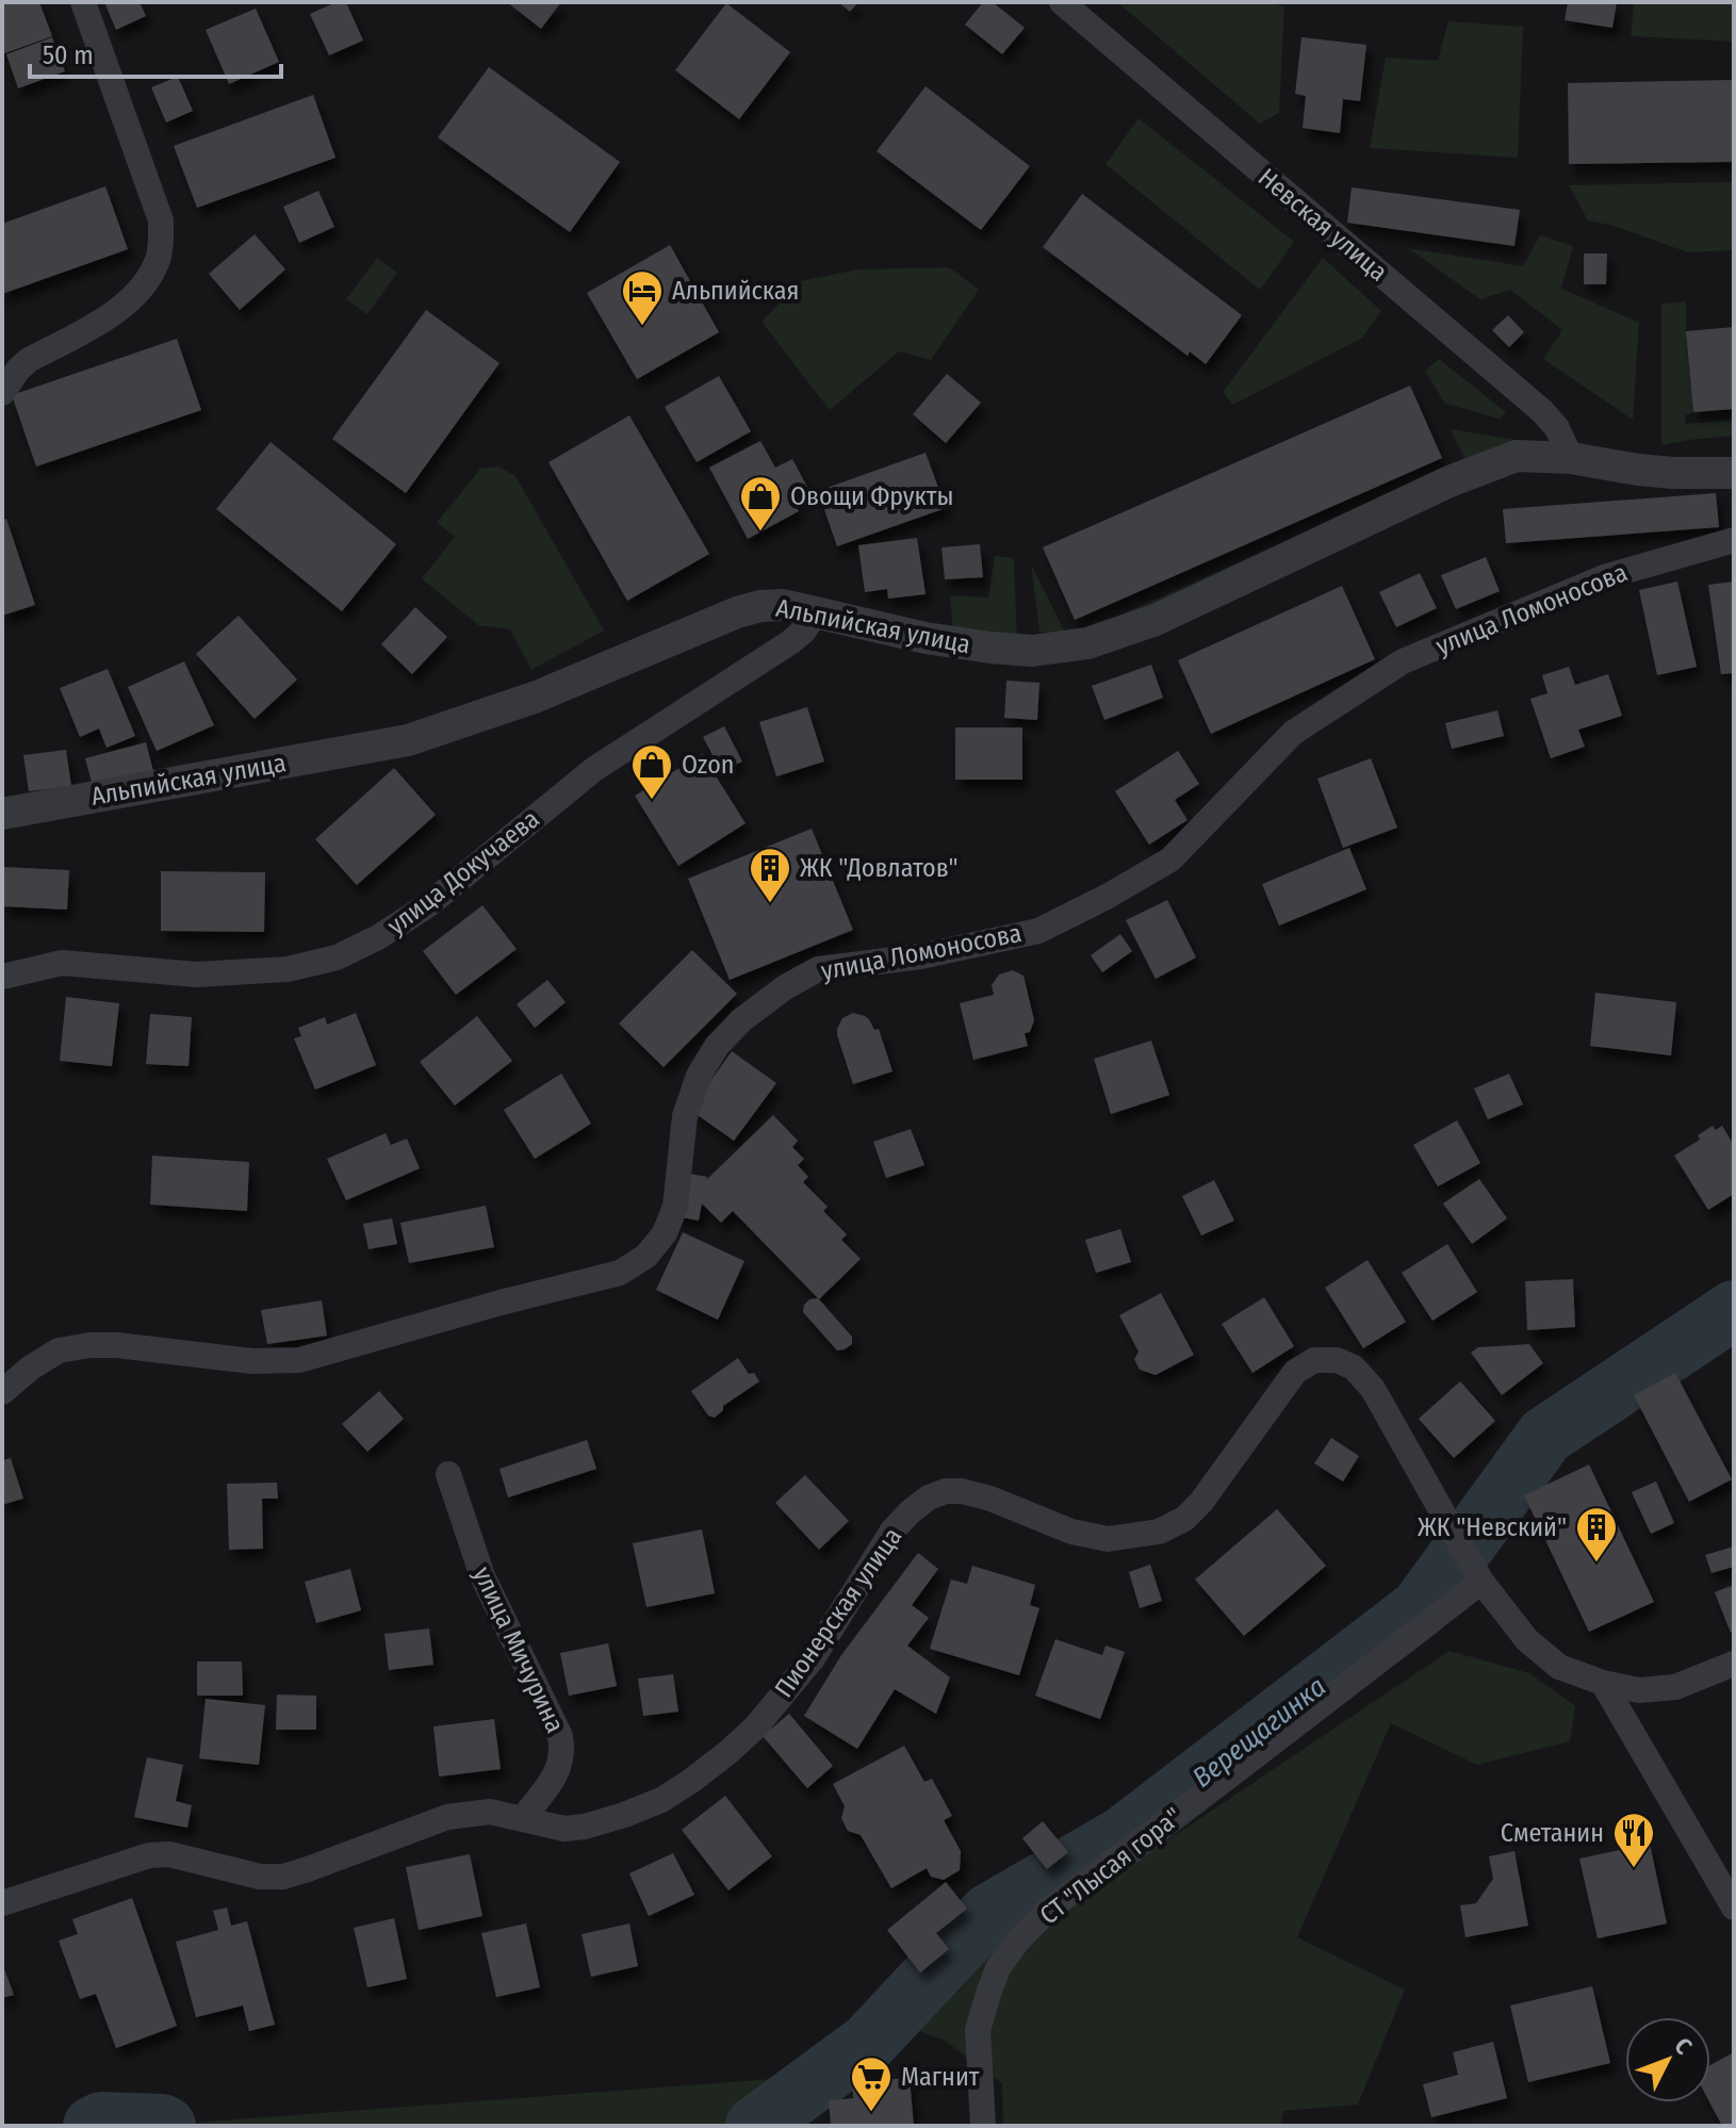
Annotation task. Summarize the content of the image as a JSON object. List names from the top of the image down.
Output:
{
  "streets": {
    "street": [
      "Невская улица",
      "улица Ломоносова",
      "Альпийская улица",
      "улица Докучаева",
      "Пионерская улица",
      "улица Мичурина",
      "СТ \"Лысая гора\""
    ]
  },
  "crossings": [
    ["Невская улица", "Альпийская улица"],
    ["Альпийская улица", "улица Докучаева"],
    ["Пионерская улица", "улица Мичурина"],
    ["Пионерская улица", "СТ \"Лысая гора\""]
  ],
  "water": ["Верещагинка"],
  "places": {
    "hotel": ["Альпийская"],
    "shop": ["Овощи Фрукты", "Ozon"],
    "building": ["ЖК \"Довлатов\"", "ЖК \"Невский\""],
    "restaurant": ["Сметанин"],
    "supermarket": ["Магнит"]
  },
  "scale_bar": "50 m",
  "north": "top right"
}
